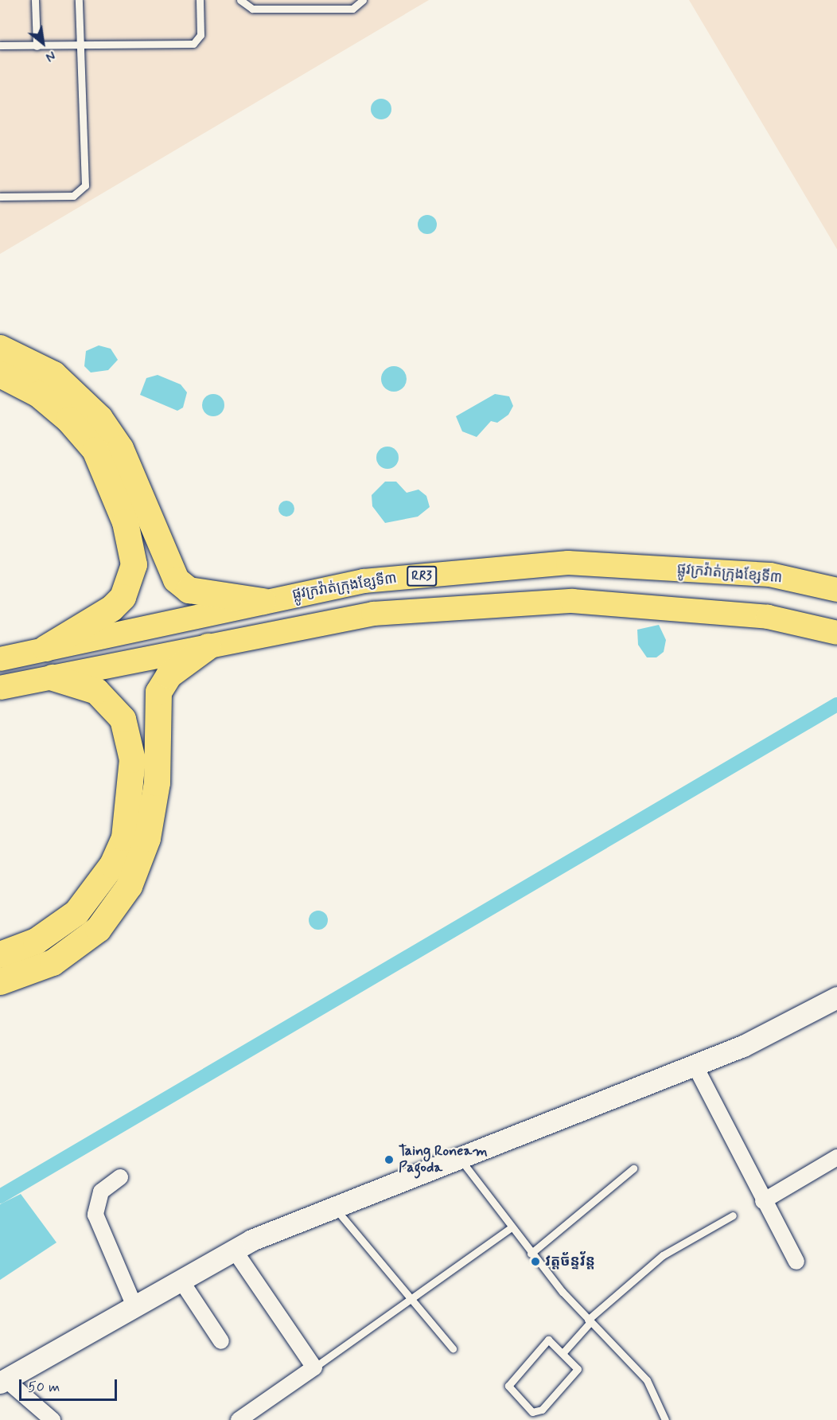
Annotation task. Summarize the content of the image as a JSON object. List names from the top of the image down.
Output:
{
  "streets": {
    "main road": ["ផ្លូវក្រវ៉ាត់ក្រុងខ្សែទី៣", "RR3"]
  },
  "places": ["Taing Roneam Pagoda", "វត្តច័ន្ទវ័ន្ត"],
  "scale_bar": "50 m",
  "north": "bottom right"
}
